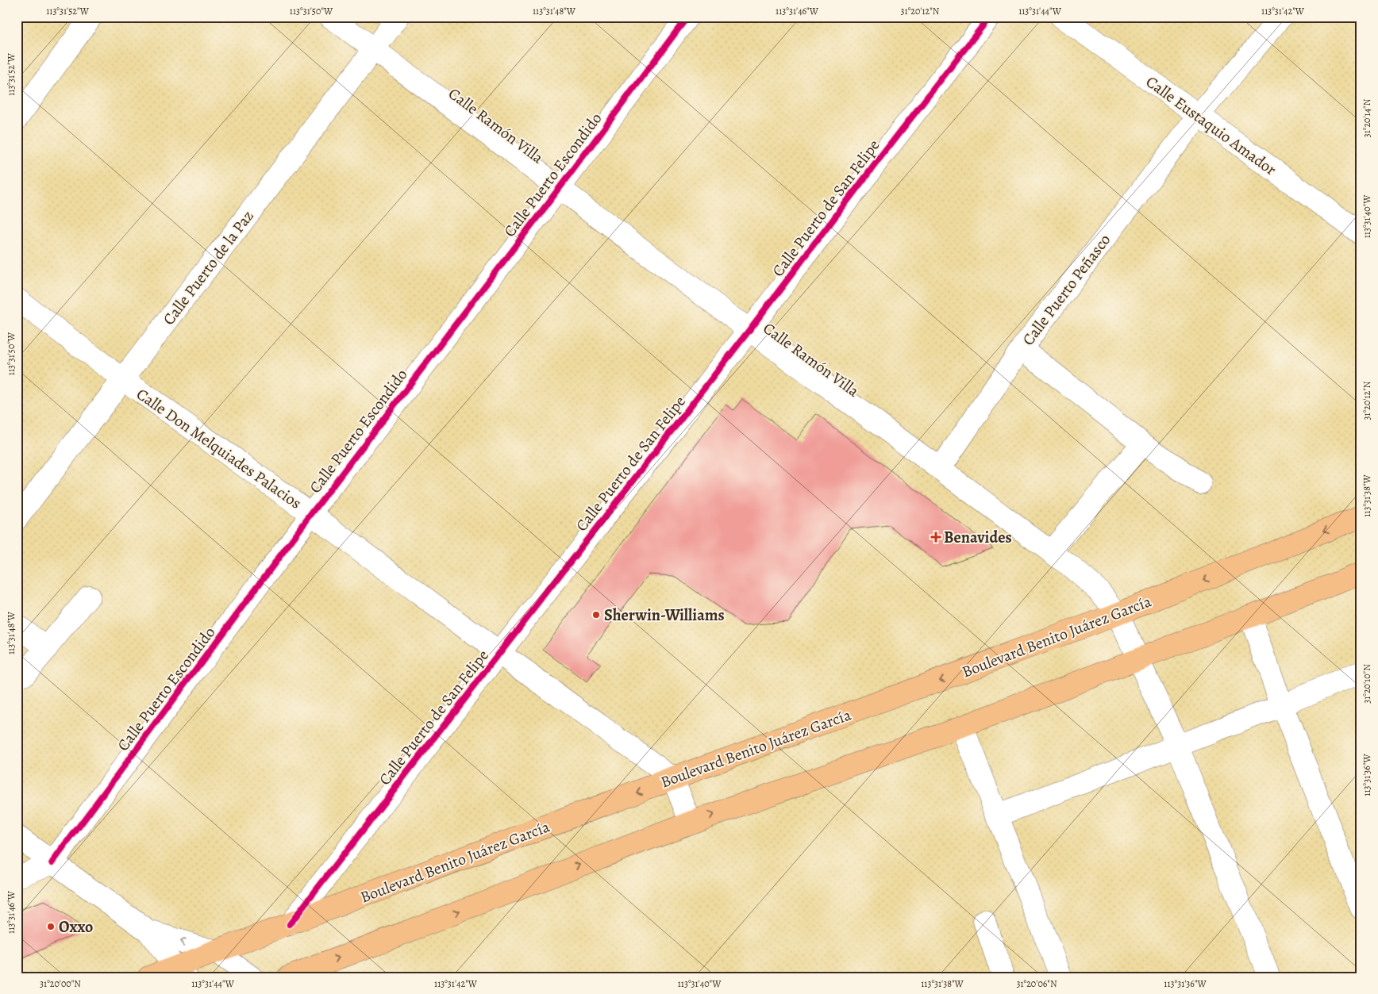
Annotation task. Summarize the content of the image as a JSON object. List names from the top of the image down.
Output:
{
  "streets": {
    "main road": ["Boulevard Benito Juárez García"],
    "street": [
      "Calle Ramón Villa",
      "Calle Eustaquio Amador",
      "Calle Puerto Escondido",
      "Calle Puerto de San Felipe",
      "Calle Puerto de la Paz",
      "Calle Puerto Peñasco",
      "Calle Don Melquiades Palacios"
    ]
  },
  "crossings": [
    ["Calle Ramón Villa", "Calle Puerto Escondido"],
    ["Calle Ramón Villa", "Calle Puerto de San Felipe"],
    ["Calle Ramón Villa", "Calle Puerto de la Paz"],
    ["Calle Ramón Villa", "Calle Puerto Peñasco"],
    ["Calle Ramón Villa", "Boulevard Benito Juárez García"],
    ["Calle Eustaquio Amador", "Calle Puerto Peñasco"],
    ["Calle Puerto Escondido", "Calle Don Melquiades Palacios"],
    ["Calle Puerto de San Felipe", "Calle Don Melquiades Palacios"],
    ["Calle Puerto de San Felipe", "Boulevard Benito Juárez García"],
    ["Calle Puerto de la Paz", "Calle Don Melquiades Palacios"],
    ["Calle Don Melquiades Palacios", "Boulevard Benito Juárez García"]
  ],
  "places": {
    "health": ["Benavides"],
    "other": ["Sherwin-Williams", "Oxxo"]
  },
  "coordinates": [
    "113°31'52\"W",
    "113°31'50\"W",
    "113°31'48\"W",
    "113°31'46\"W",
    "31°20'12\"N",
    "113°31'44\"W",
    "113°31'42\"W",
    "31°20'14\"N",
    "113°31'40\"W",
    "113°31'38\"W",
    "31°20'10\"N",
    "113°31'36\"W",
    "31°20'00\"N",
    "31°20'06\"N"
  ]
}
